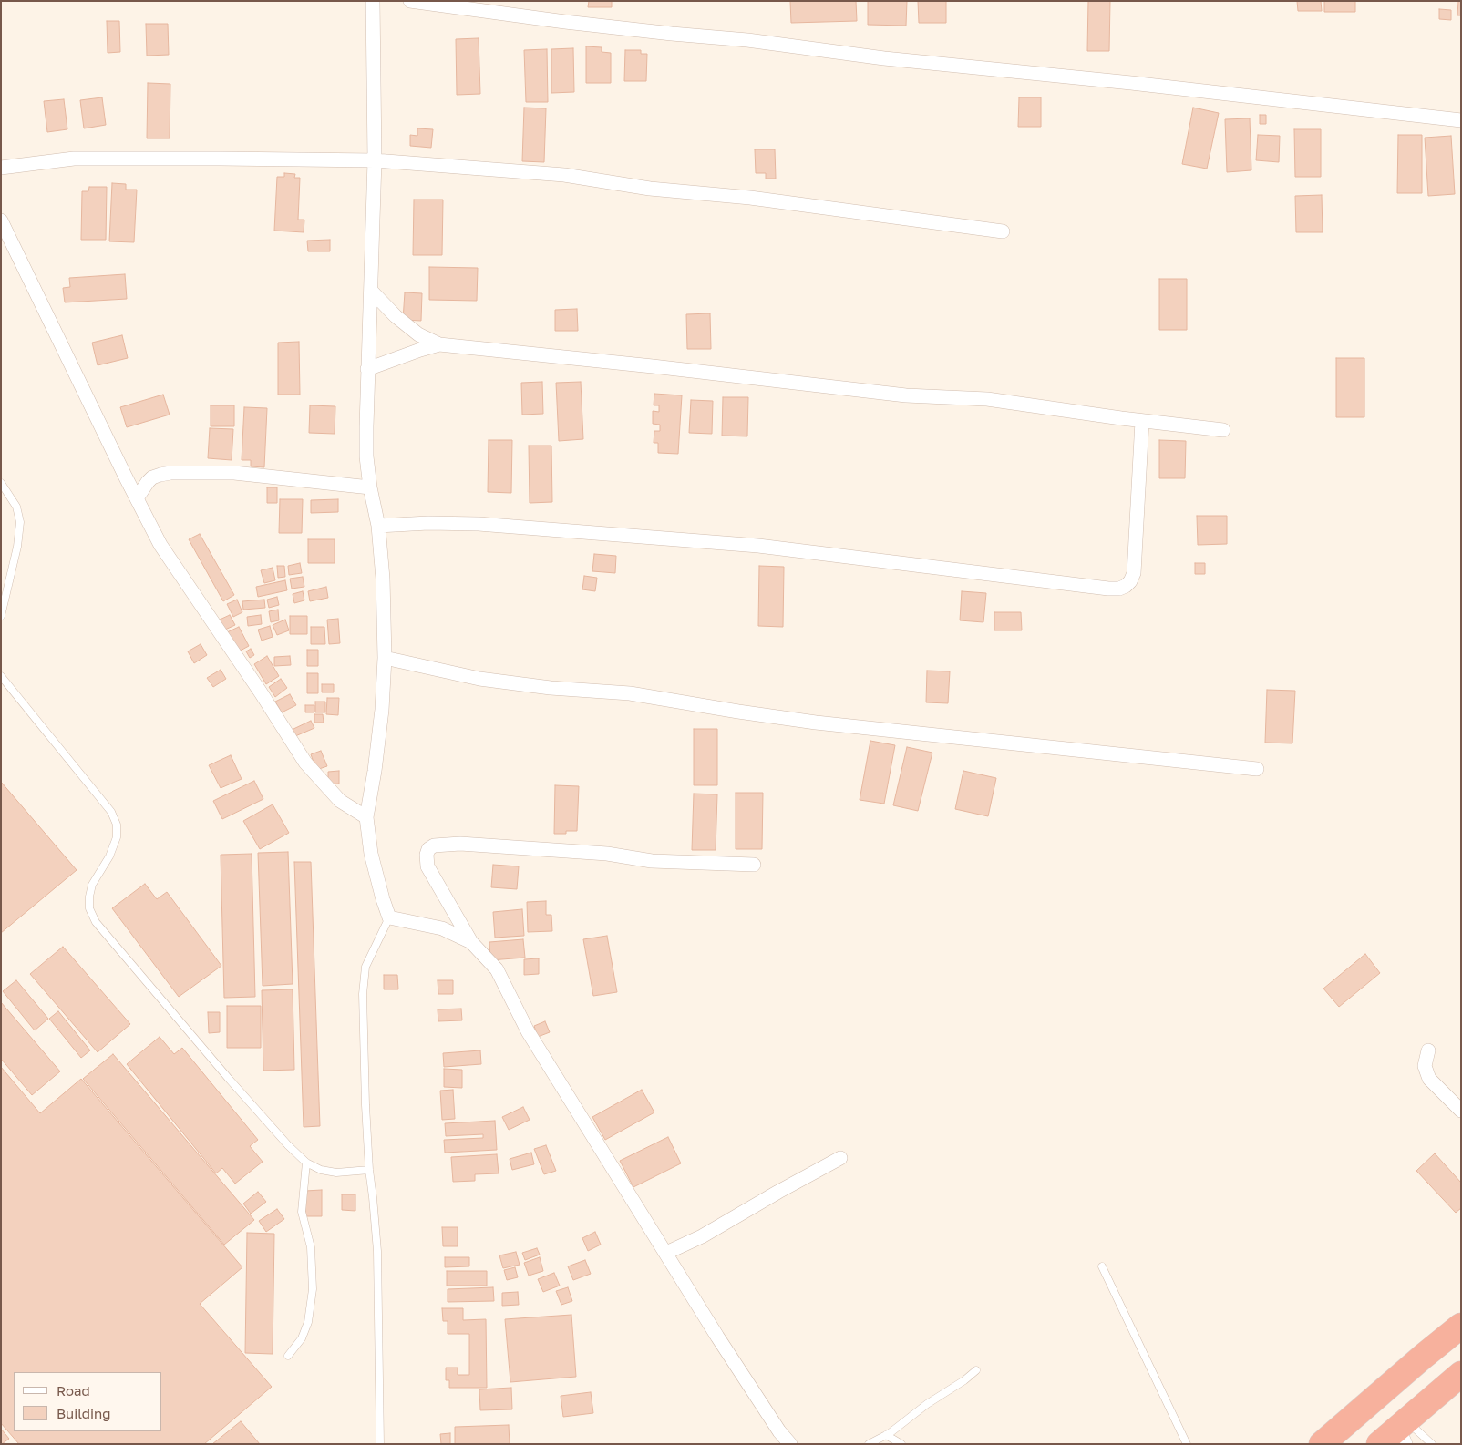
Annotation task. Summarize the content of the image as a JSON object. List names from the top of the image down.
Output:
{
  "legend": ["Road", "Building"]
}
